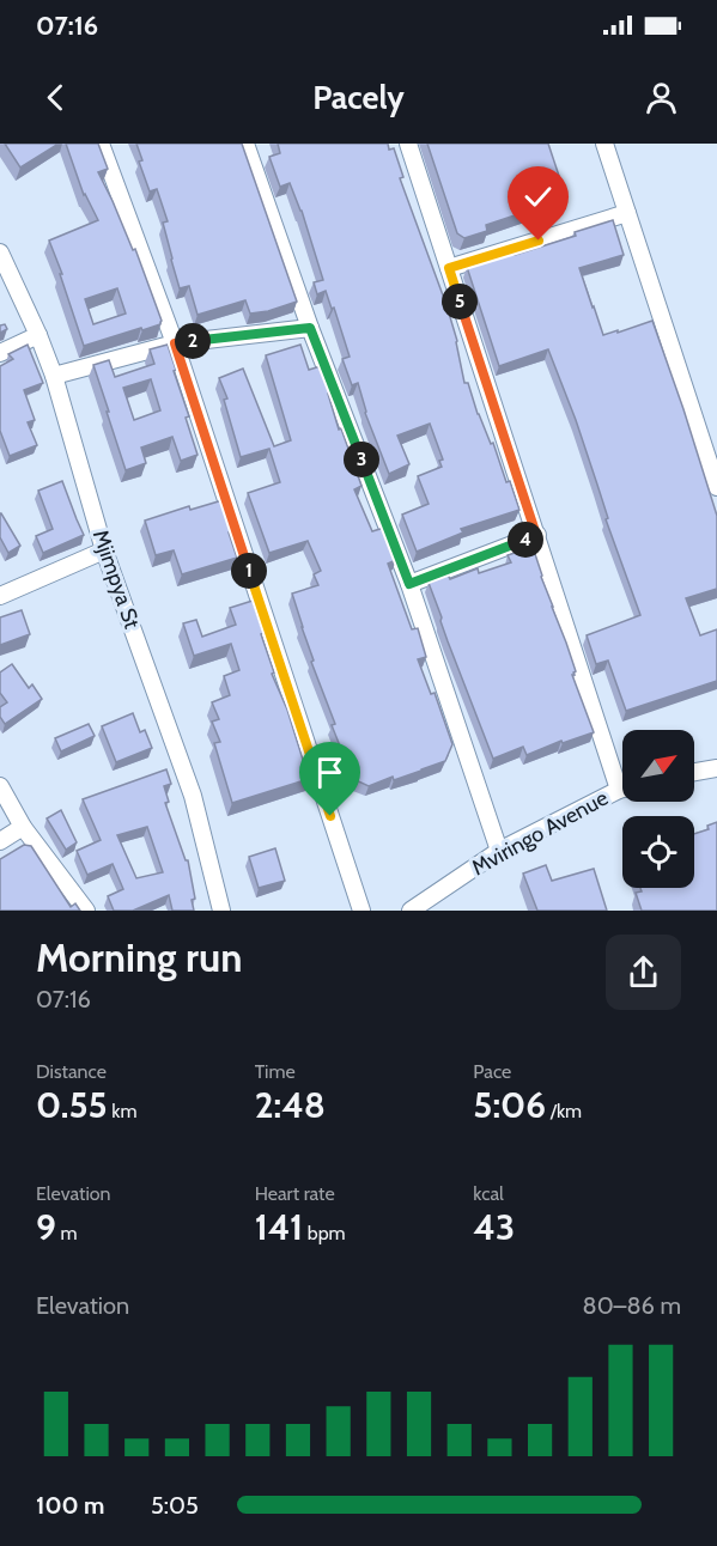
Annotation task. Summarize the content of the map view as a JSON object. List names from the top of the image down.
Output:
{
  "streets": {
    "street": ["Mjimpya St", "Mviringo Avenue"]
  },
  "north": "top right",
  "page": {
    "status": "07:16",
    "header": "Pacely",
    "pins": [
      "5",
      "2",
      "3",
      "4",
      "1"
    ],
    "heading": ["Morning run", "07:16"],
    "stats": [
      ["Distance", "0.55 km"],
      ["Time", "2:48"],
      ["Pace", "5:06 /km"],
      ["Elevation", "9 m"],
      ["Heart rate", "141 bpm"],
      ["kcal", "43"]
    ],
    "chart": ["Elevation", "80–86 m"],
    "list": [
      {
        "name": "100 m",
        "note": "5:05"
      }
    ]
  }
}
